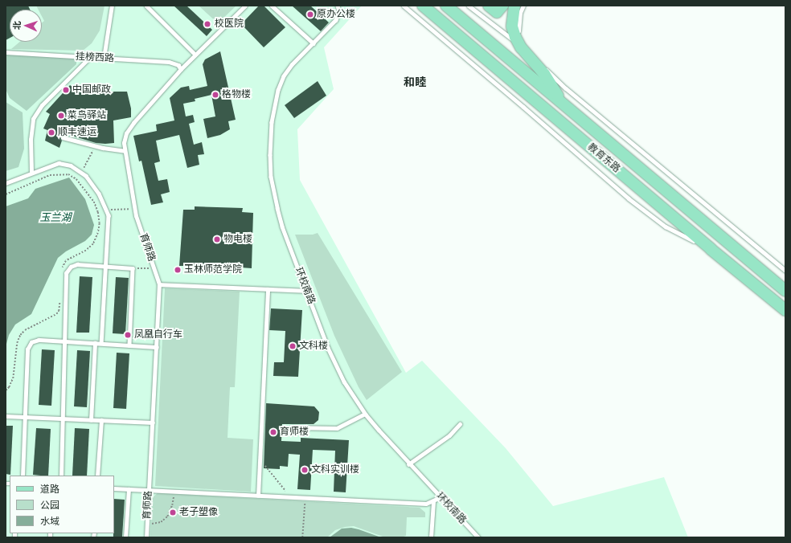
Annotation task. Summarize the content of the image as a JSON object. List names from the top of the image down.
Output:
{
  "streets": {
    "main road": ["教育东路"],
    "lane": ["挂榜西路", "育师路", "环校南路"]
  },
  "crossings": [
    ["挂榜西路", "育师路"]
  ],
  "districts": ["和睦"],
  "water": ["玉兰湖"],
  "places": [
    "原办公楼",
    "校医院",
    "中国邮政",
    "格物楼",
    "菜鸟驿站",
    "顺丰速运",
    "物电楼",
    "玉林师范学院",
    "凤凰自行车",
    "文科楼",
    "育师楼",
    "文科实训楼",
    "老子塑像"
  ],
  "legend": ["道路", "公园", "水域"],
  "north": "left"
}
